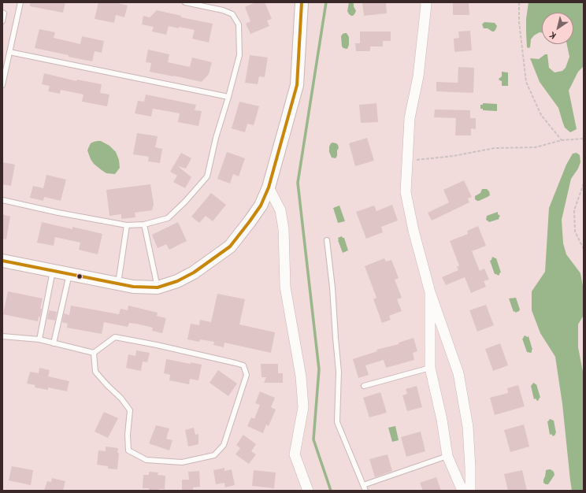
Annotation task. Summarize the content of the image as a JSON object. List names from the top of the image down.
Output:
{
  "north": "bottom left"
}
